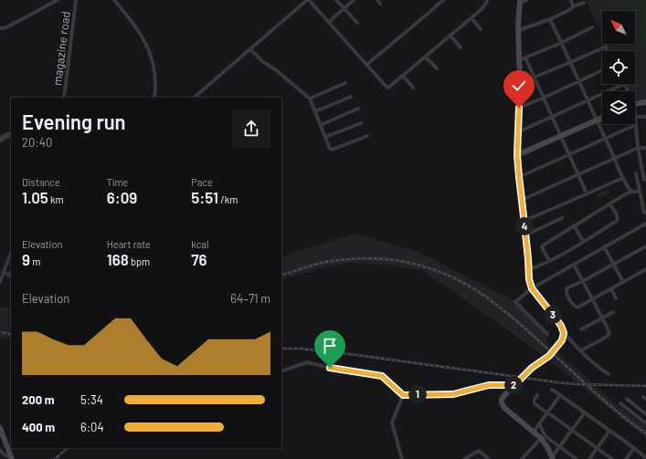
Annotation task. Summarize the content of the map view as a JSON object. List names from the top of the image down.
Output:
{
  "streets": {
    "street": ["magazine road"]
  },
  "north": "top left",
  "page": {
    "heading": ["Evening run", "20:40"],
    "stats": [
      ["Distance", "1.05 km"],
      ["Time", "6:09"],
      ["Pace", "5:51 /km"],
      ["Elevation", "9 m"],
      ["Heart rate", "168 bpm"],
      ["kcal", "76"]
    ],
    "pins": [
      "4",
      "3",
      "2",
      "1"
    ],
    "chart": ["Elevation", "64–71 m"],
    "list": [
      {
        "name": "200 m",
        "note": "5:34"
      },
      {
        "name": "400 m",
        "note": "6:04"
      }
    ]
  }
}
